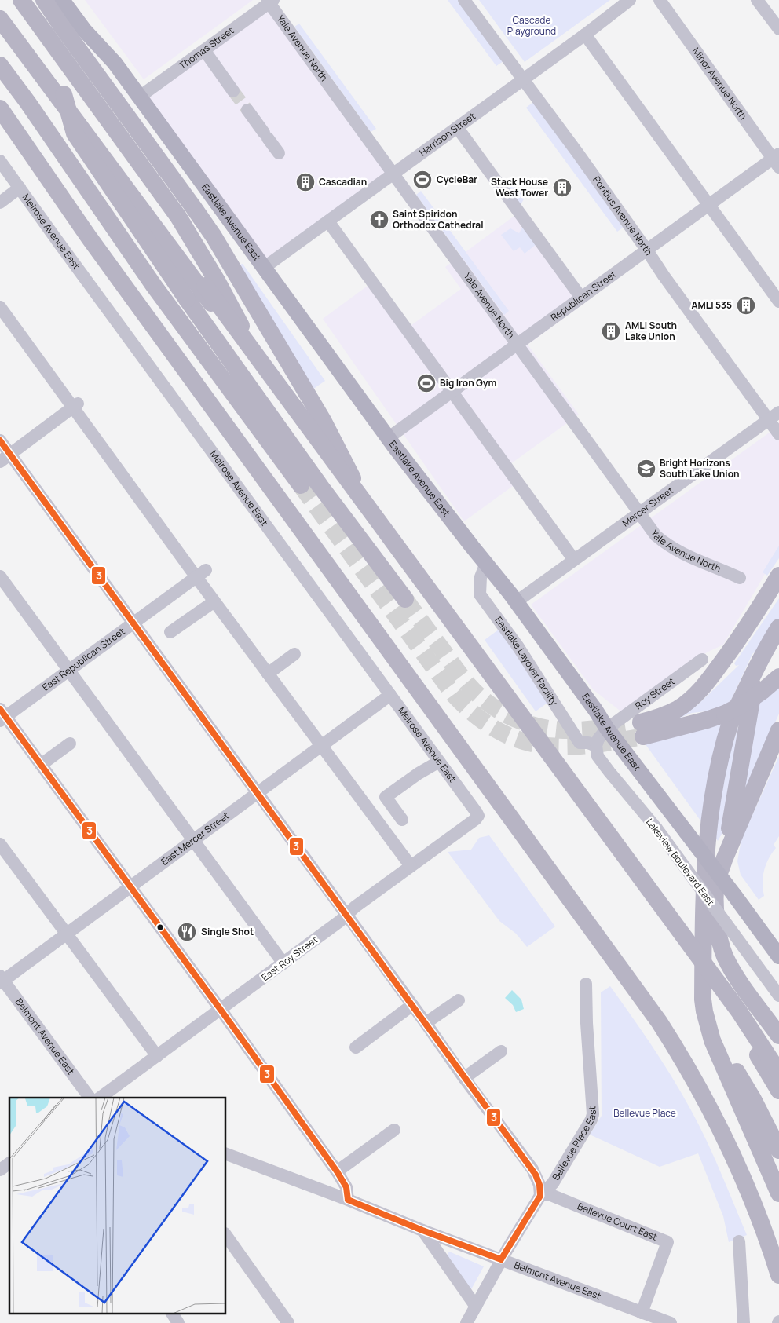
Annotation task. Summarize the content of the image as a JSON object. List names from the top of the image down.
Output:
{
  "streets": {
    "main road": ["Eastlake Avenue East"],
    "street": [
      "Thomas Street",
      "Yale Avenue North",
      "Minor Avenue North",
      "Harrison Street",
      "Pontius Avenue North",
      "Melrose Avenue East",
      "Republican Street",
      "Mercer Street",
      "East Republican Street",
      "Eastlake Layover Facility",
      "Roy Street",
      "East Mercer Street",
      "Lakeview Boulevard East",
      "East Roy Street",
      "Belmont Avenue East",
      "Bellevue Place East",
      "Bellevue Court East"
    ]
  },
  "crossings": [
    ["Thomas Street", "Yale Avenue North"],
    ["Thomas Street", "Eastlake Avenue East"],
    ["Yale Avenue North", "Harrison Street"],
    ["Yale Avenue North", "Republican Street"],
    ["Yale Avenue North", "Mercer Street"],
    ["Minor Avenue North", "Republican Street"],
    ["Harrison Street", "Pontius Avenue North"],
    ["Harrison Street", "Eastlake Avenue East"],
    ["Pontius Avenue North", "Republican Street"],
    ["Pontius Avenue North", "Mercer Street"],
    ["Eastlake Avenue East", "Republican Street"],
    ["Eastlake Avenue East", "Mercer Street"],
    ["Eastlake Avenue East", "Eastlake Layover Facility"],
    ["Eastlake Avenue East", "Roy Street"],
    ["Melrose Avenue East", "East Mercer Street"],
    ["Melrose Avenue East", "East Roy Street"],
    ["Eastlake Layover Facility", "Lakeview Boulevard East"],
    ["East Mercer Street", "Belmont Avenue East"],
    ["Belmont Avenue East", "Bellevue Place East"],
    ["Belmont Avenue East", "Bellevue Court East"],
    ["Bellevue Place East", "Bellevue Court East"]
  ],
  "parks": ["Cascade Playground", "Bellevue Place"],
  "places": {
    "sports": ["CycleBar", "Big Iron Gym"],
    "building": [
      "Cascadian",
      "Stack House West Tower",
      "AMLI 535",
      "AMLI South Lake Union"
    ],
    "church": ["Saint Spiridon Orthodox Cathedral"],
    "school or university": ["Bright Horizons South Lake Union"],
    "restaurant": ["Single Shot"]
  },
  "lines": ["transit line 3"]
}
